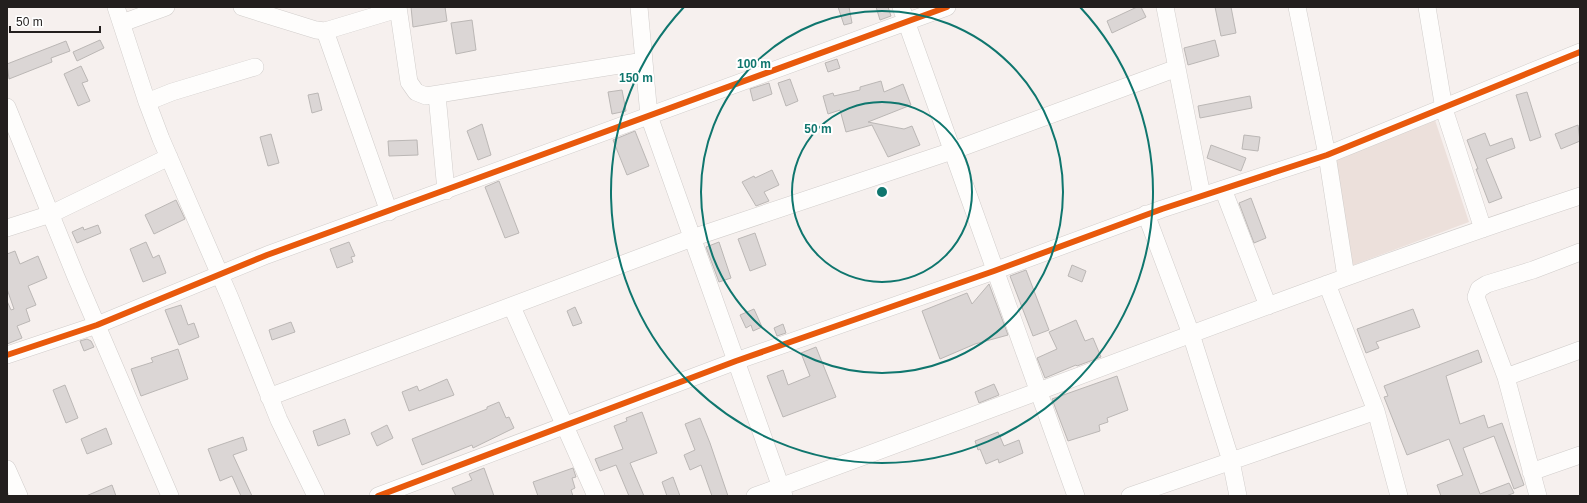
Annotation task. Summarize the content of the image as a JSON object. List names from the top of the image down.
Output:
{
  "scale_bar": "50 m",
  "rings": ["100 m", "150 m", "50 m"]
}
